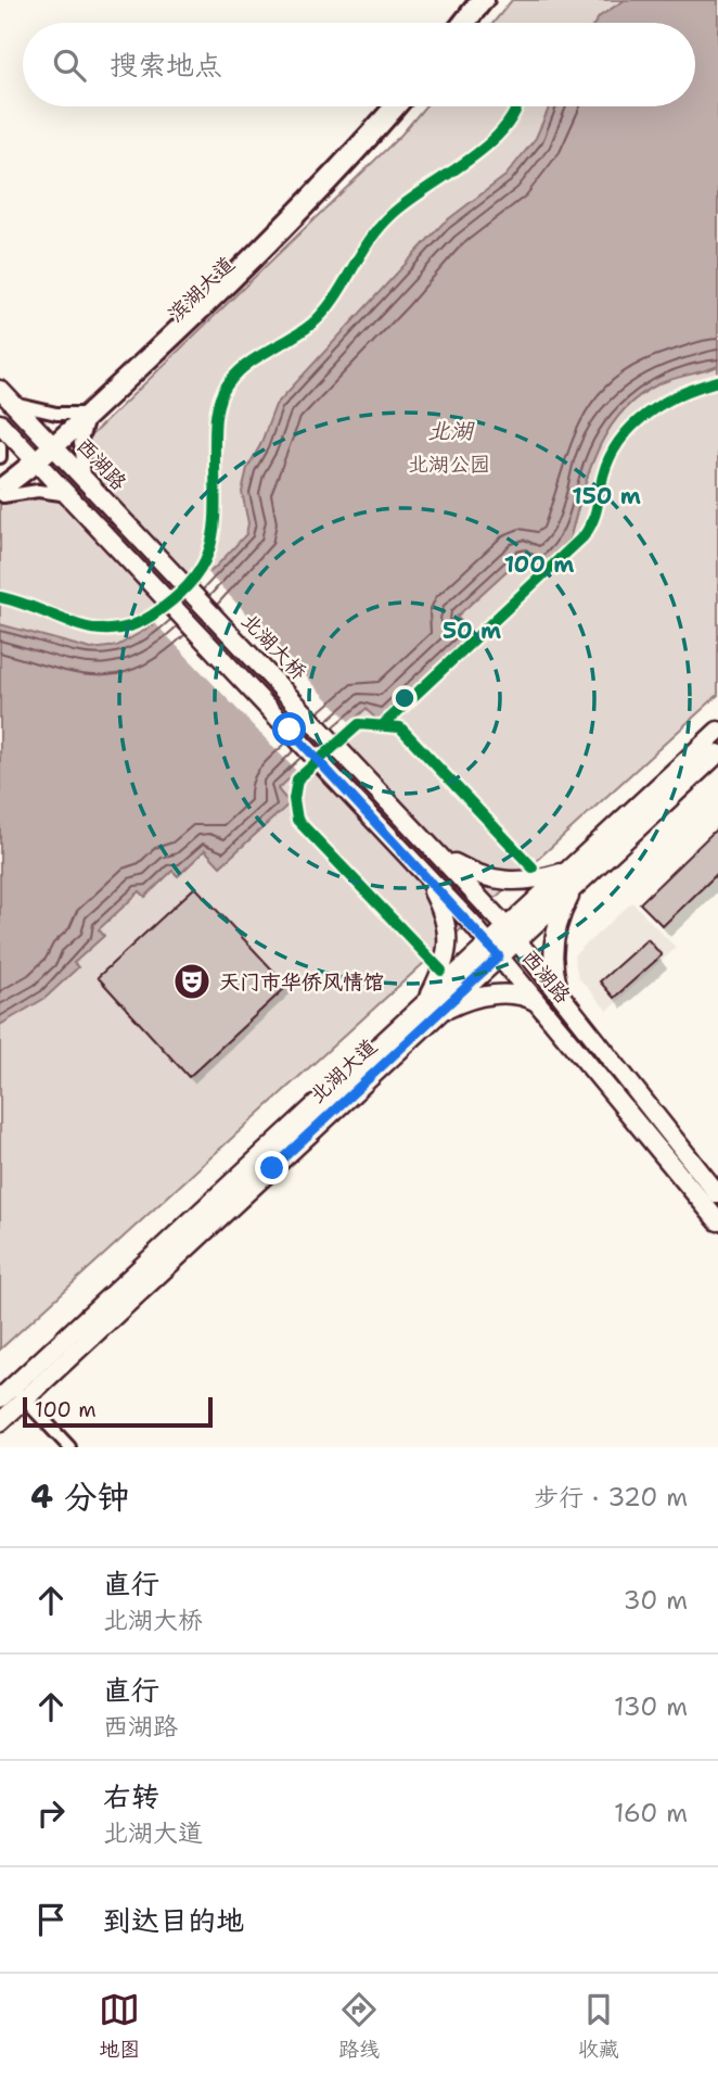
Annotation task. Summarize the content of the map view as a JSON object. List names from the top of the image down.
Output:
{
  "streets": {
    "main road": ["西湖路", "北湖大桥", "北湖大道"],
    "street": ["滨湖大道"]
  },
  "crossings": [
    ["滨湖大道", "西湖路"],
    ["西湖路", "北湖大桥"],
    ["西湖路", "北湖大道"]
  ],
  "water": ["北湖"],
  "parks": ["北湖公园"],
  "places": {
    "theatre": ["天门市华侨风情馆"]
  },
  "scale_bar": "100 m",
  "page": {
    "search": "搜索地点",
    "scale": "100 m",
    "heading": ["4 分钟", "步行 · 320 m"],
    "list": [
      ["直行", "北湖大桥", "30 m"],
      ["直行", "西湖路", "130 m"],
      ["右转", "北湖大道", "160 m"],
      "到达目的地"
    ],
    "nav": ["地图", "路线", "收藏"]
  },
  "rings": ["150 m", "100 m", "50 m"]
}
